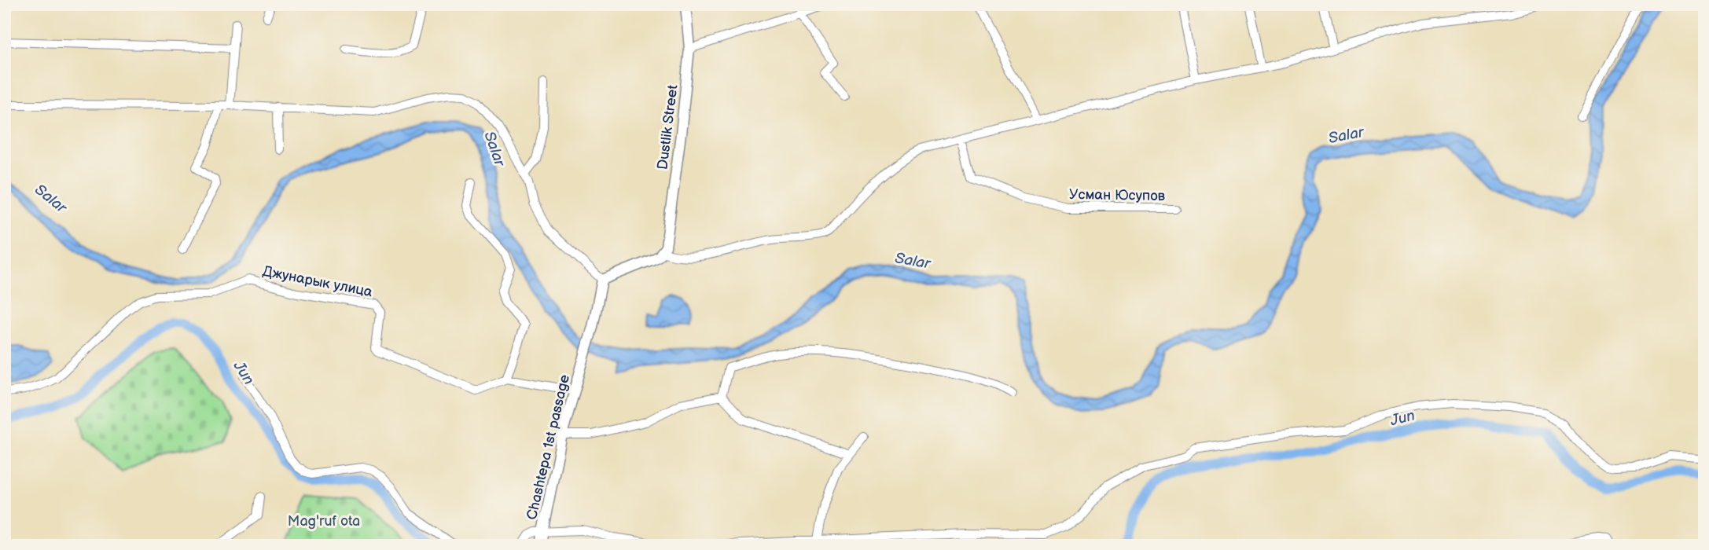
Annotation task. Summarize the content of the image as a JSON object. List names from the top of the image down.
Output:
{
  "streets": {
    "street": [
      "Dustlik Street",
      "Усман Юсупов",
      "Джунарык улица",
      "Chashtepa 1st passage"
    ]
  },
  "water": ["Salar", "Jun"],
  "parks": ["Mag'ruf ota"]
}
